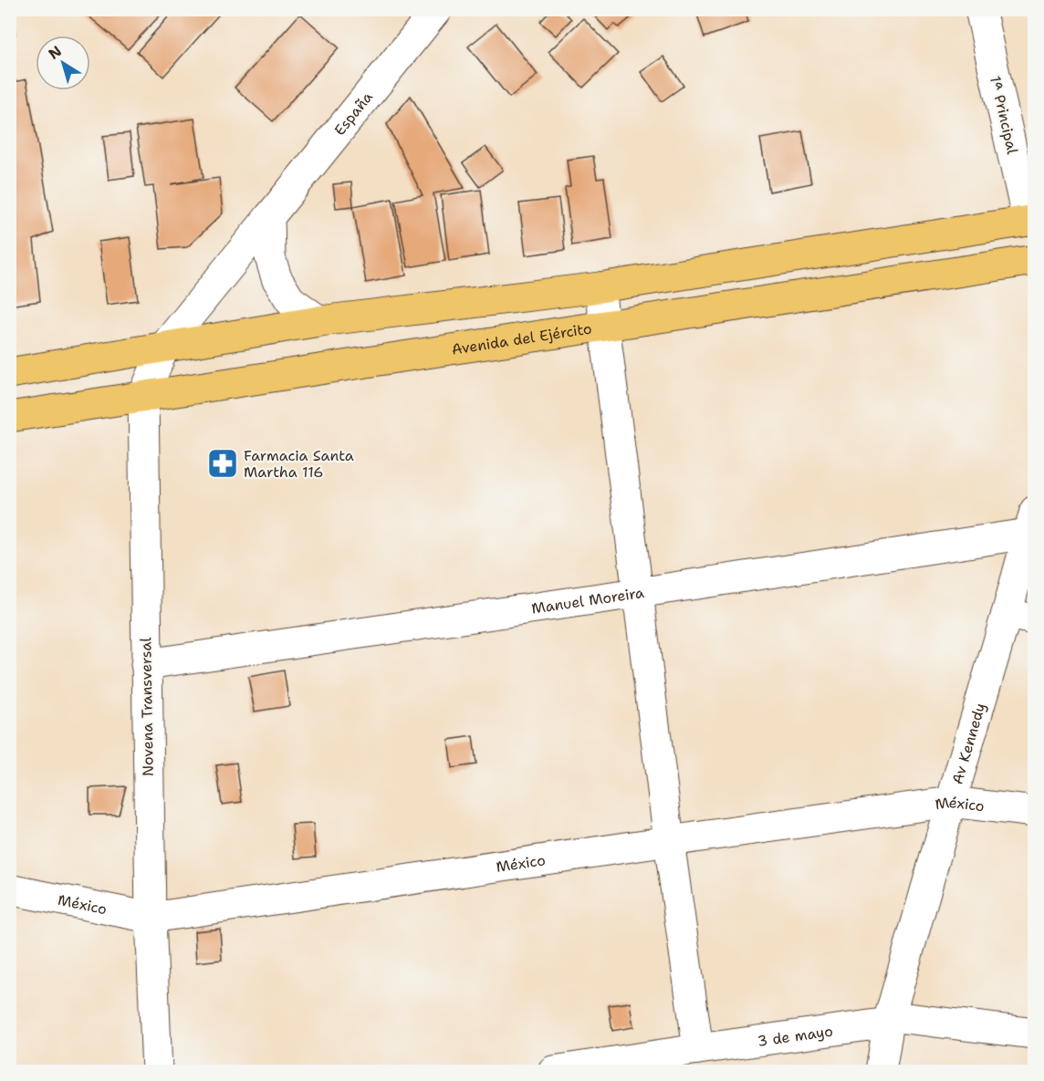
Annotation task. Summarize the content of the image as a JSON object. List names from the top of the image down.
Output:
{
  "streets": {
    "main road": ["Avenida del Ejército"],
    "street": [
      "España",
      "1ª Principal",
      "Manuel Moreira",
      "Novena Transversal",
      "Av Kennedy",
      "México",
      "3 de mayo"
    ]
  },
  "crossings": [
    ["España", "Novena Transversal"],
    ["Avenida del Ejército", "Novena Transversal"],
    ["Manuel Moreira", "Novena Transversal"],
    ["Manuel Moreira", "Av Kennedy"],
    ["Novena Transversal", "México"],
    ["Av Kennedy", "México"],
    ["Av Kennedy", "3 de mayo"]
  ],
  "places": {
    "pharmacy": ["Farmacia Santa Martha 116"]
  },
  "north": "top left"
}
